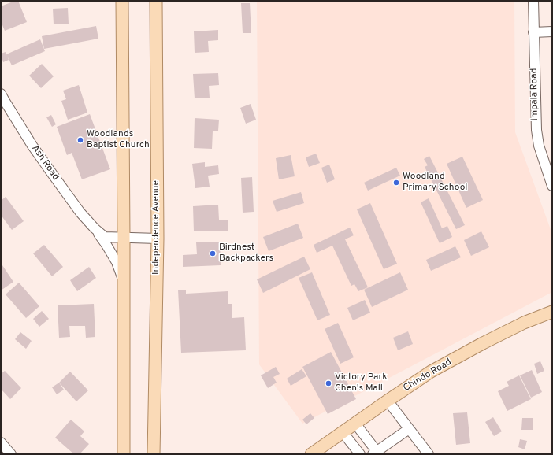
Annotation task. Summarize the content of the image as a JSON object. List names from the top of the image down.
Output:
{
  "streets": {
    "main road": ["Independence Avenue", "Chindo Road"],
    "street": ["Impala Road", "Ash Road"]
  },
  "crossings": [
    ["Ash Road", "Independence Avenue"]
  ],
  "places": [
    "Woodlands Baptist Church",
    "Woodland Primary School",
    "Birdnest Backpackers",
    "Victory Park Chen's Mall"
  ]
}
